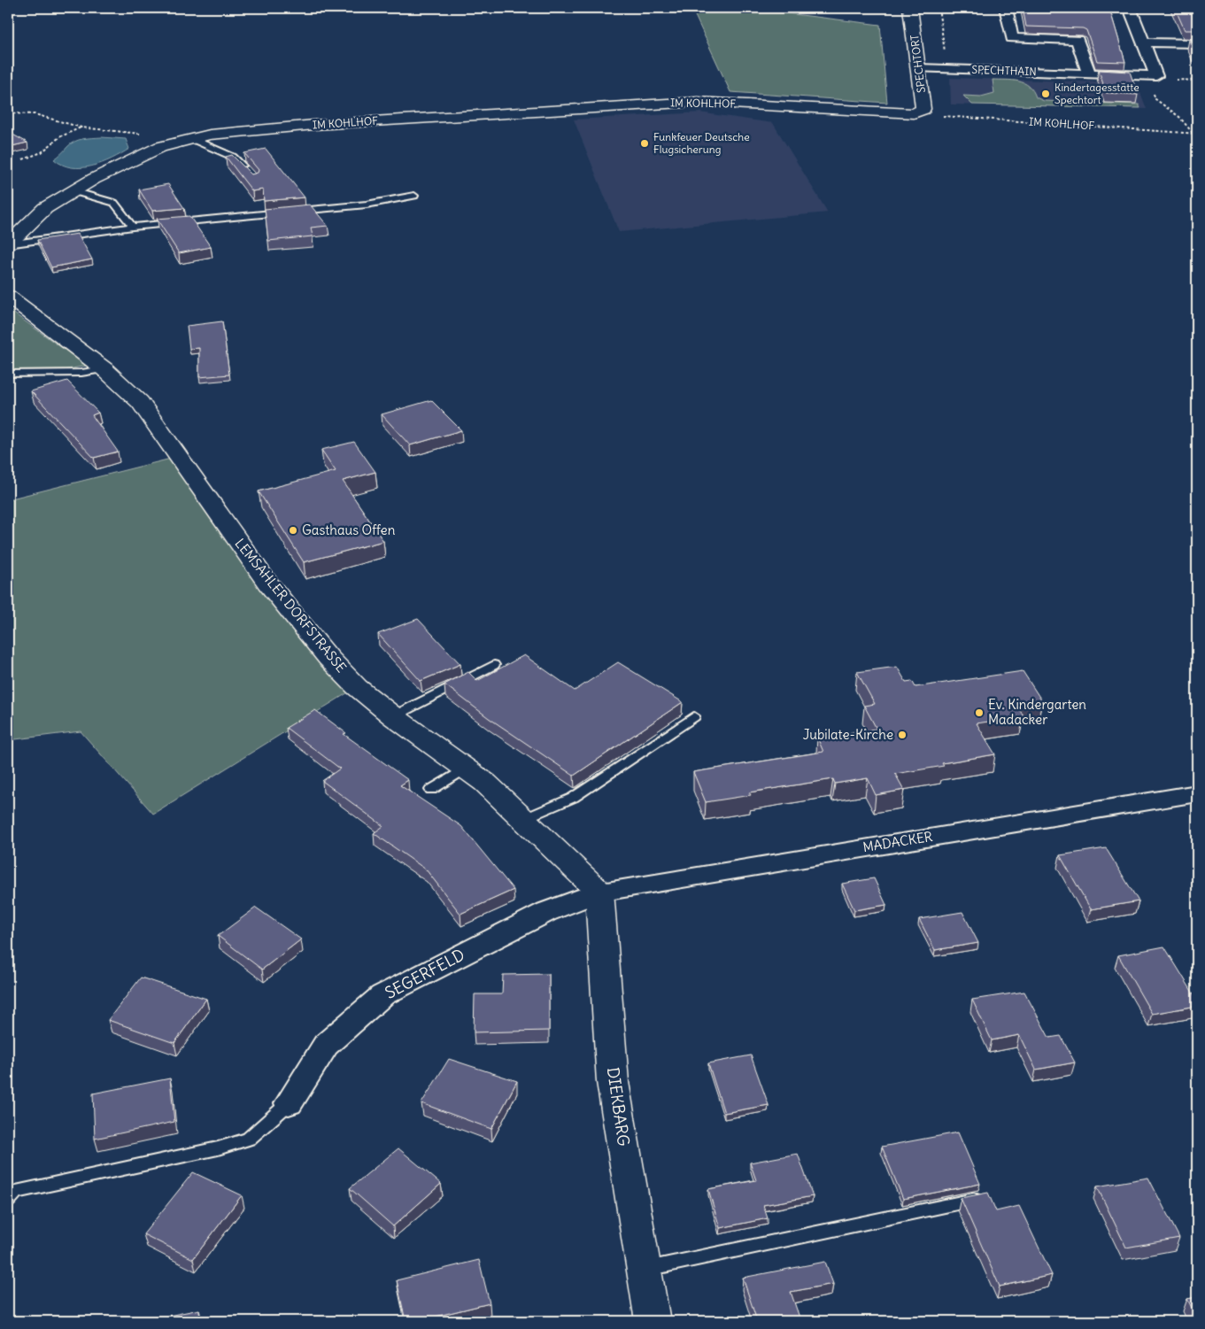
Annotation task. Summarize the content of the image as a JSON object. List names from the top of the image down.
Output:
{
  "streets": {
    "street": [
      "SPECHTORT",
      "SPECHTHAIN",
      "IM KOHLHOF",
      "LEMSAHLER DORFSTRASSE",
      "MADACKER",
      "SEGERFELD",
      "DIEKBARG"
    ]
  },
  "crossings": [
    ["SPECHTORT", "SPECHTHAIN"],
    ["SPECHTORT", "IM KOHLHOF"],
    ["LEMSAHLER DORFSTRASSE", "MADACKER"],
    ["LEMSAHLER DORFSTRASSE", "SEGERFELD"],
    ["LEMSAHLER DORFSTRASSE", "DIEKBARG"],
    ["MADACKER", "SEGERFELD"],
    ["MADACKER", "DIEKBARG"],
    ["SEGERFELD", "DIEKBARG"]
  ],
  "places": [
    "Kindertagesstätte Spechtort",
    "Funkfeuer Deutsche Flugsicherung",
    "Gasthaus Offen",
    "Ev. Kindergarten Madacker",
    "Jubilate-Kirche"
  ]
}
